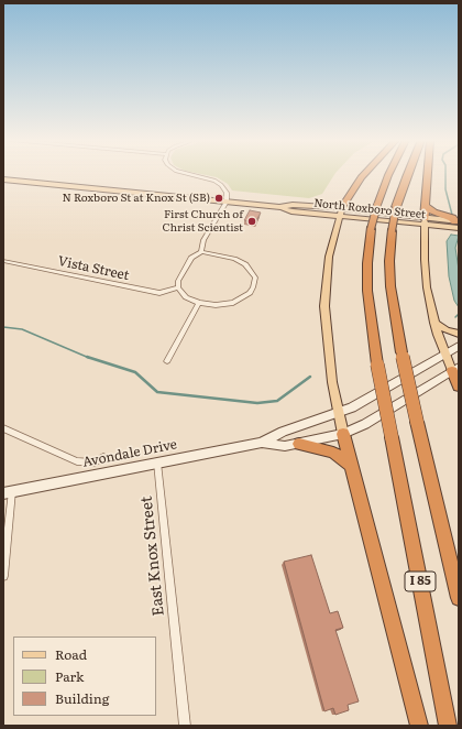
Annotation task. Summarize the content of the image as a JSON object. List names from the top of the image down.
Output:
{
  "streets": {
    "highway": ["I 85"],
    "main road": ["North Roxboro Street", "Avondale Drive"],
    "street": ["Vista Street", "East Knox Street"]
  },
  "crossings": [
    ["Avondale Drive", "East Knox Street"]
  ],
  "places": ["N Roxboro St at Knox St (SB)", "First Church of Christ Scientist"],
  "legend": ["Road", "Park", "Building"]
}
